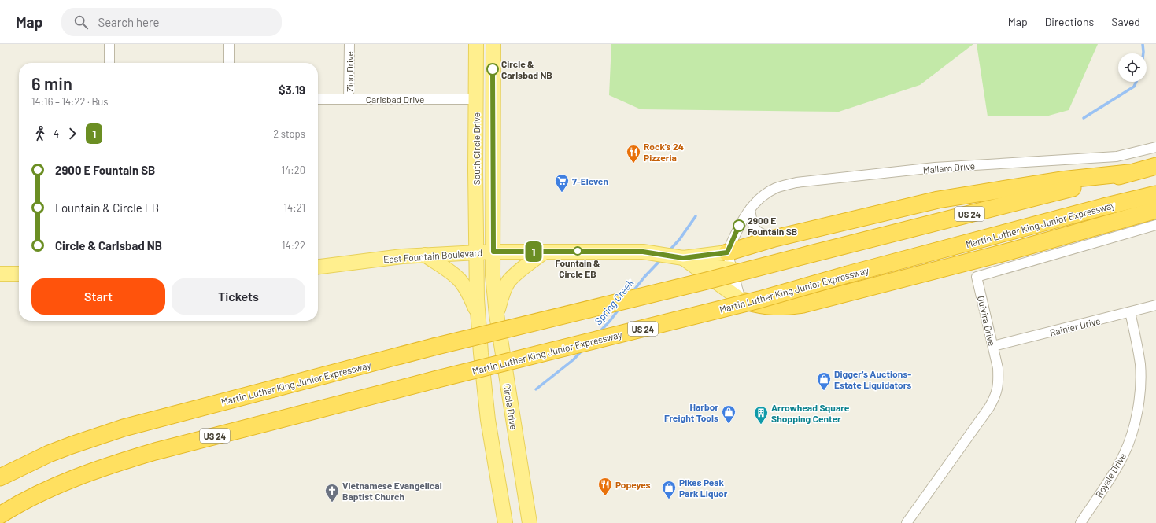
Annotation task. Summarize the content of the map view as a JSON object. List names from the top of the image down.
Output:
{
  "streets": {
    "highway": ["US 24", "Martin Luther King Junior Expressway"],
    "main road": ["South Circle Drive", "East Fountain Boulevard", "Circle Drive"],
    "street": [
      "Zion Drive",
      "Carlsbad Drive",
      "Mallard Drive",
      "Quivira Drive",
      "Rainier Drive",
      "Royale Drive"
    ]
  },
  "crossings": [
    ["Zion Drive", "Carlsbad Drive"],
    ["Carlsbad Drive", "South Circle Drive"],
    ["South Circle Drive", "East Fountain Boulevard"],
    ["South Circle Drive", "Circle Drive"],
    ["Mallard Drive", "East Fountain Boulevard"],
    ["US 24", "Martin Luther King Junior Expressway"],
    ["East Fountain Boulevard", "Circle Drive"],
    ["Quivira Drive", "Rainier Drive"],
    ["Rainier Drive", "Royale Drive"]
  ],
  "water": ["Spring Creek"],
  "places": {
    "other": ["Circle & Carlsbad NB", "2900 E Fountain SB", "Fountain & Circle EB"],
    "restaurant": ["Rock's 24 Pizzeria", "Popeyes"],
    "supermarket": ["7-Eleven"],
    "shop": ["Digger's Auctions- Estate Liquidators", "Harbor Freight Tools", "Pikes Peak Park Liquor"],
    "building": ["Arrowhead Square Shopping Center"],
    "church": ["Vietnamese Evangelical Baptist Church"]
  },
  "lines": ["bus line 1"],
  "page": {
    "header": "Map",
    "search": "Search here",
    "nav": ["Map", "Directions", "Saved"],
    "on_map": "1",
    "heading": ["6 min", "14:16 – 14:22 · Bus", "$3.19"],
    "legs": ["4", "1", "2 stops"],
    "list": [
      {
        "name": "2900 E Fountain SB",
        "value": "14:20"
      },
      {
        "name": "Fountain & Circle EB",
        "value": "14:21"
      },
      {
        "name": "Circle & Carlsbad NB",
        "value": "14:22"
      }
    ],
    "buttons": ["Start", "Tickets"]
  }
}
